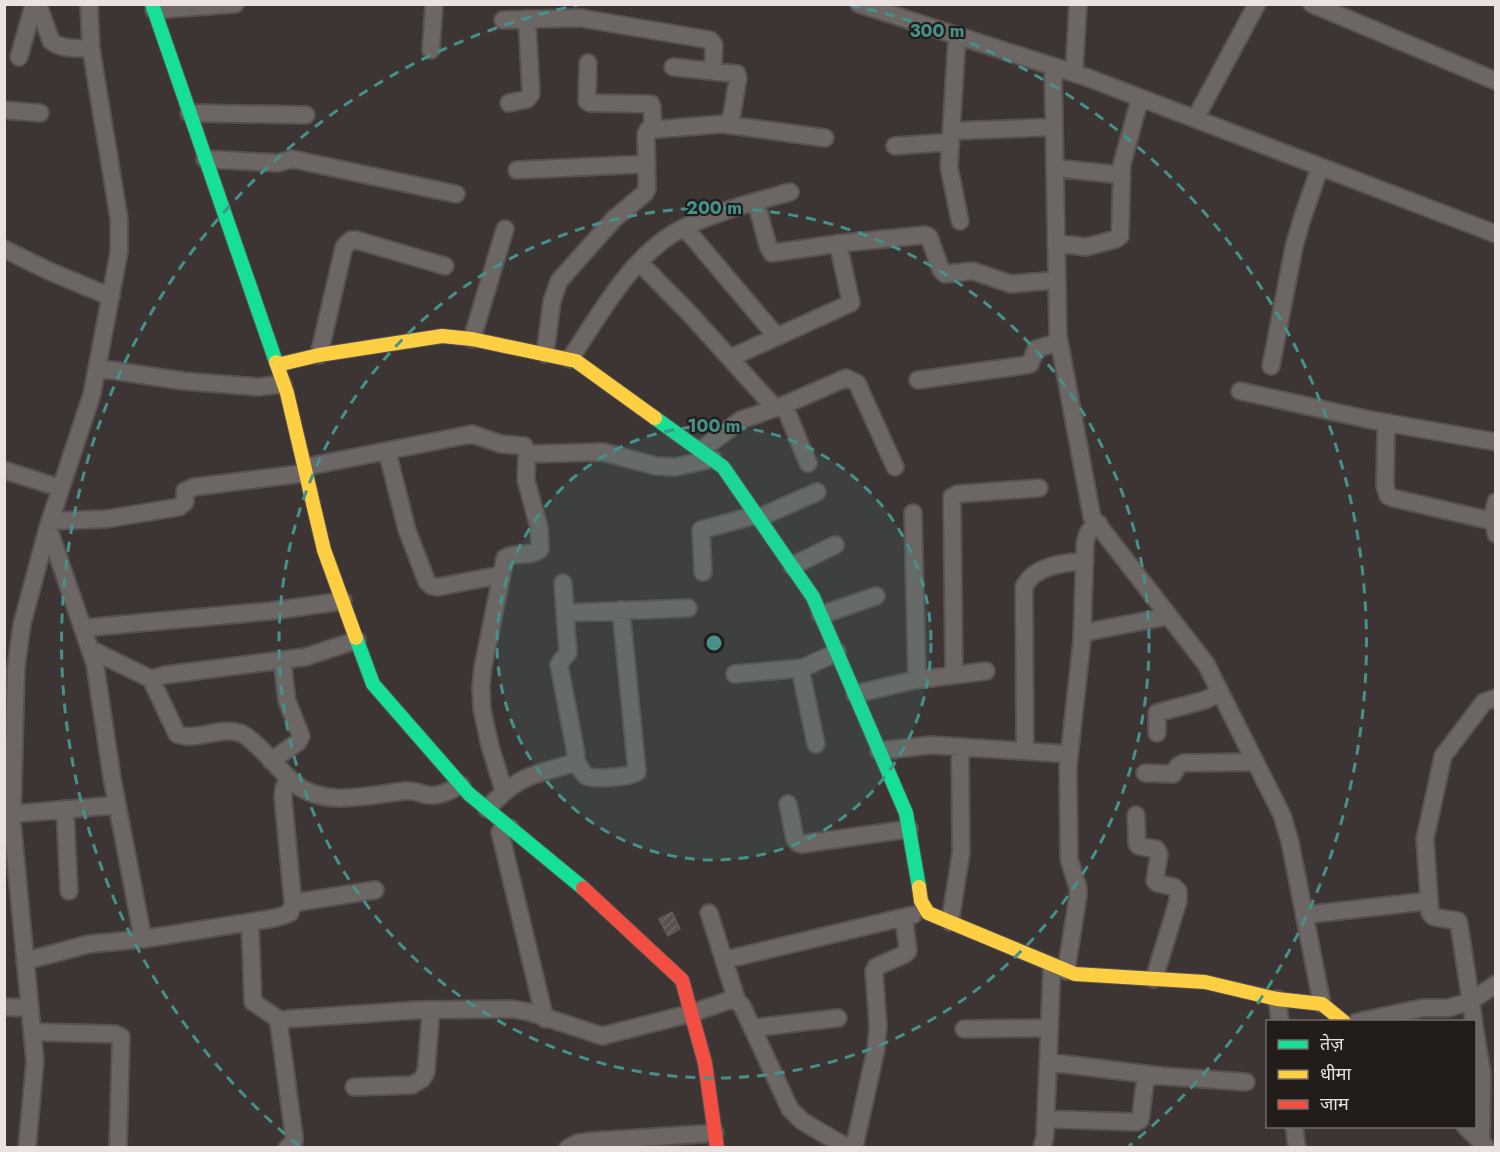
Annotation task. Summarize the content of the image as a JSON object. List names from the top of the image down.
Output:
{
  "legend": ["तेज़", "धीमा", "जाम"],
  "rings": ["300 m", "200 m", "100 m"]
}
